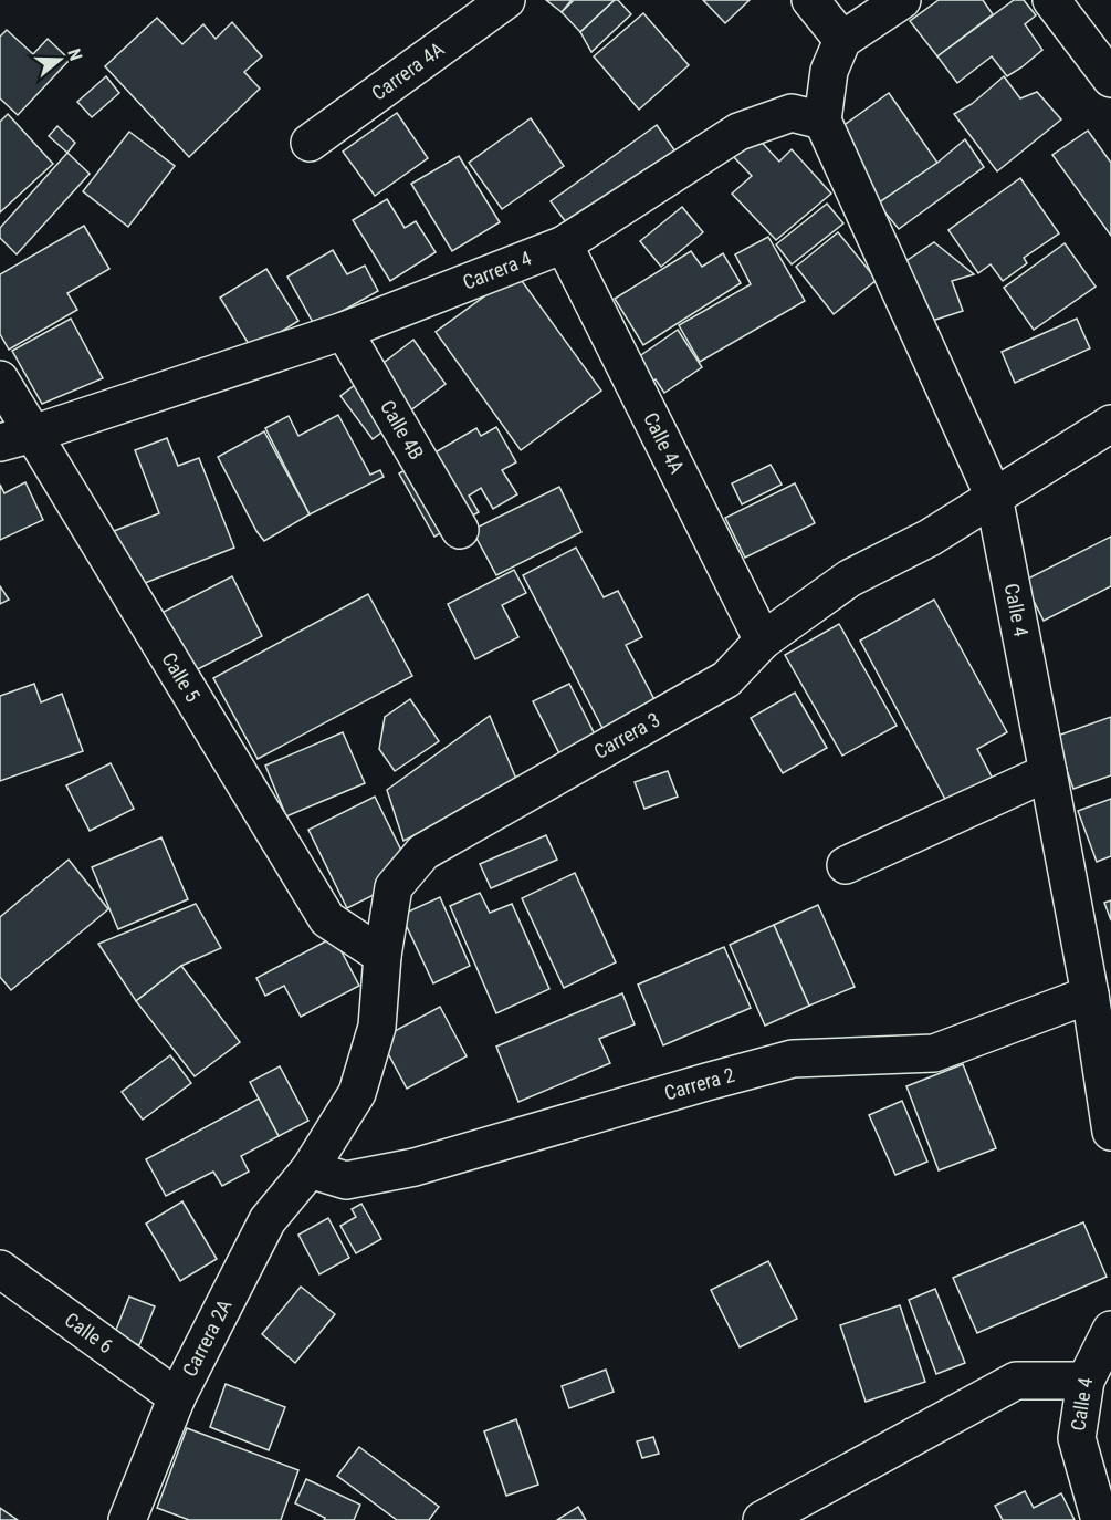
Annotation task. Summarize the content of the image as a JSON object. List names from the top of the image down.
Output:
{
  "streets": {
    "street": [
      "Carrera 4A",
      "Carrera 4",
      "Calle 4B",
      "Calle 4A",
      "Calle 4",
      "Calle 5",
      "Carrera 3",
      "Carrera 2",
      "Calle 6",
      "Carrera 2A"
    ]
  },
  "crossings": [
    ["Carrera 4", "Calle 4B"],
    ["Carrera 4", "Calle 4A"],
    ["Carrera 4", "Calle 4"],
    ["Carrera 4", "Calle 5"],
    ["Calle 4A", "Carrera 3"],
    ["Calle 4", "Carrera 3"],
    ["Calle 4", "Carrera 2"],
    ["Calle 5", "Carrera 3"],
    ["Carrera 3", "Carrera 2"],
    ["Carrera 3", "Carrera 2A"],
    ["Carrera 2", "Carrera 2A"],
    ["Calle 6", "Carrera 2A"]
  ],
  "north": "right"
}
